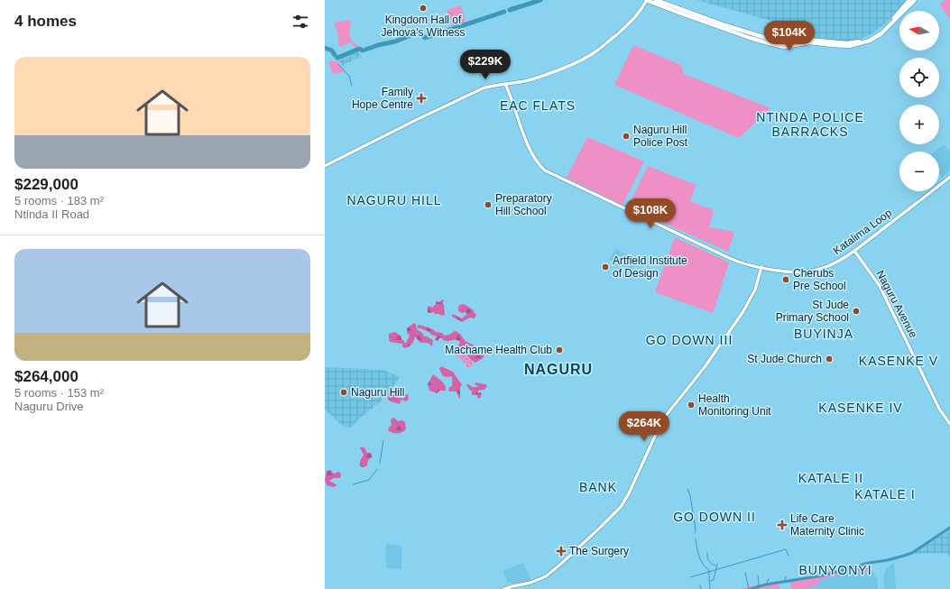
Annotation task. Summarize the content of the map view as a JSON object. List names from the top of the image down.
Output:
{
  "streets": {
    "street": ["Katalima Loop", "Naguru Avenue"]
  },
  "crossings": [
    ["Katalima Loop", "Naguru Avenue"]
  ],
  "districts": [
    "EAC FLATS",
    "NTINDA POLICE BARRACKS",
    "NAGURU HILL",
    "BUYINJA",
    "GO DOWN III",
    "KASENKE V",
    "NAGURU",
    "KASENKE IV",
    "KATALE II",
    "BANK",
    "KATALE I",
    "GO DOWN II",
    "BUNYONYI"
  ],
  "places": {
    "other": [
      "Kingdom Hall of Jehova's Witness",
      "Naguru Hill Police Post",
      "Preparatory Hill School",
      "Artfield Institute of Design",
      "Cherubs Pre School",
      "St Jude Primary School",
      "Machame Health Club",
      "St Jude Church",
      "Naguru Hill",
      "Health Monitoring Unit"
    ],
    "health": ["Family Hope Centre", "Life Care Maternity Clinic", "The Surgery"]
  },
  "north": "left",
  "page": {
    "heading": "4 homes",
    "map_buttons": ["+", "−"],
    "price": [
      "$104K",
      "$229K",
      "$108K",
      "$264K"
    ],
    "list": [
      {
        "name": "$229,000",
        "note": "5 rooms · 183 m² · Ntinda II Road"
      },
      {
        "name": "$264,000",
        "note": "5 rooms · 153 m² · Naguru Drive"
      }
    ]
  }
}
